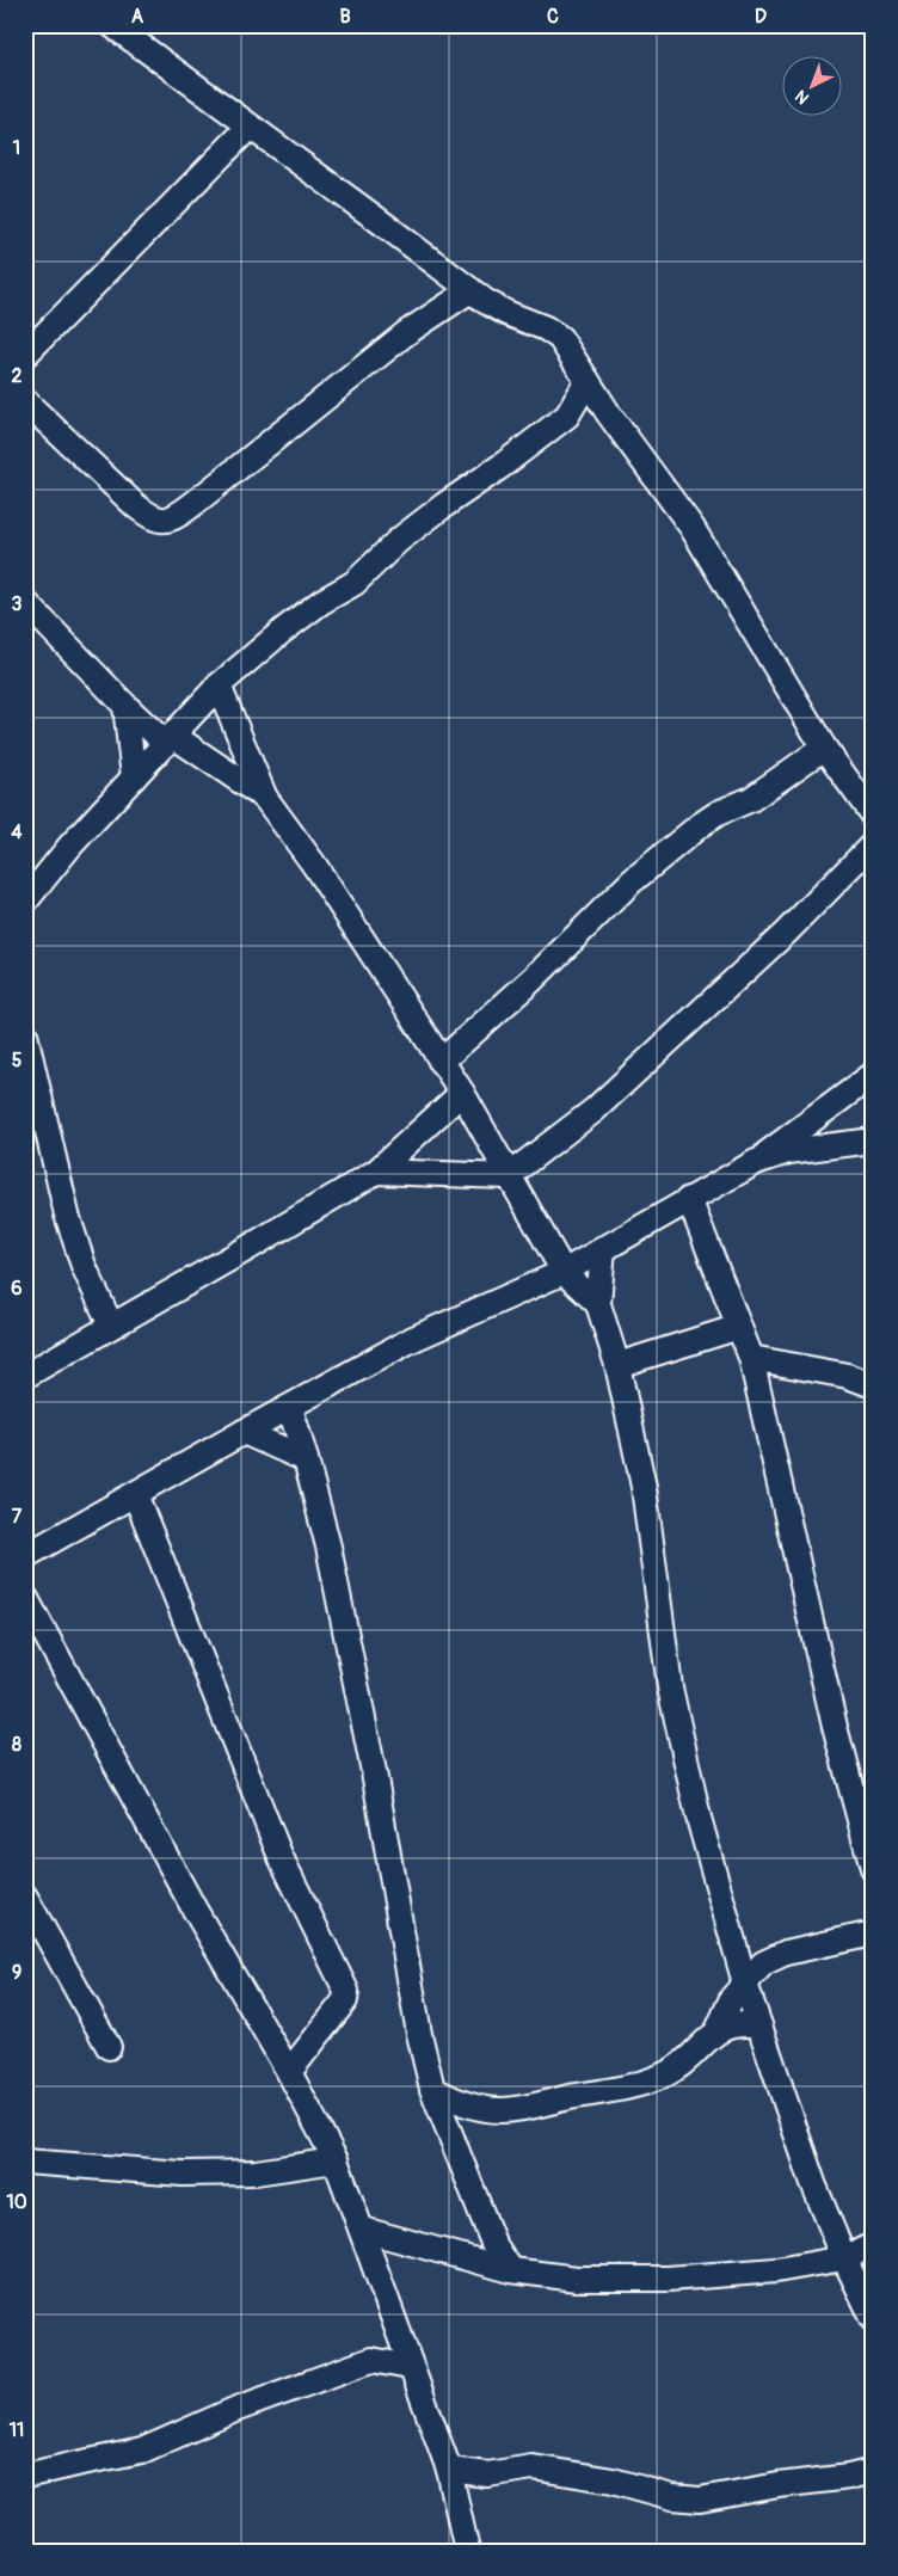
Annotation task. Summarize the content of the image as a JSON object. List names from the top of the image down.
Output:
{
  "north": "bottom left",
  "grid": {
    "columns": [
      "A",
      "B",
      "C",
      "D"
    ],
    "rows": [
      "1",
      "2",
      "3",
      "4",
      "5",
      "6",
      "7",
      "8",
      "9",
      "10",
      "11"
    ]
  }
}
